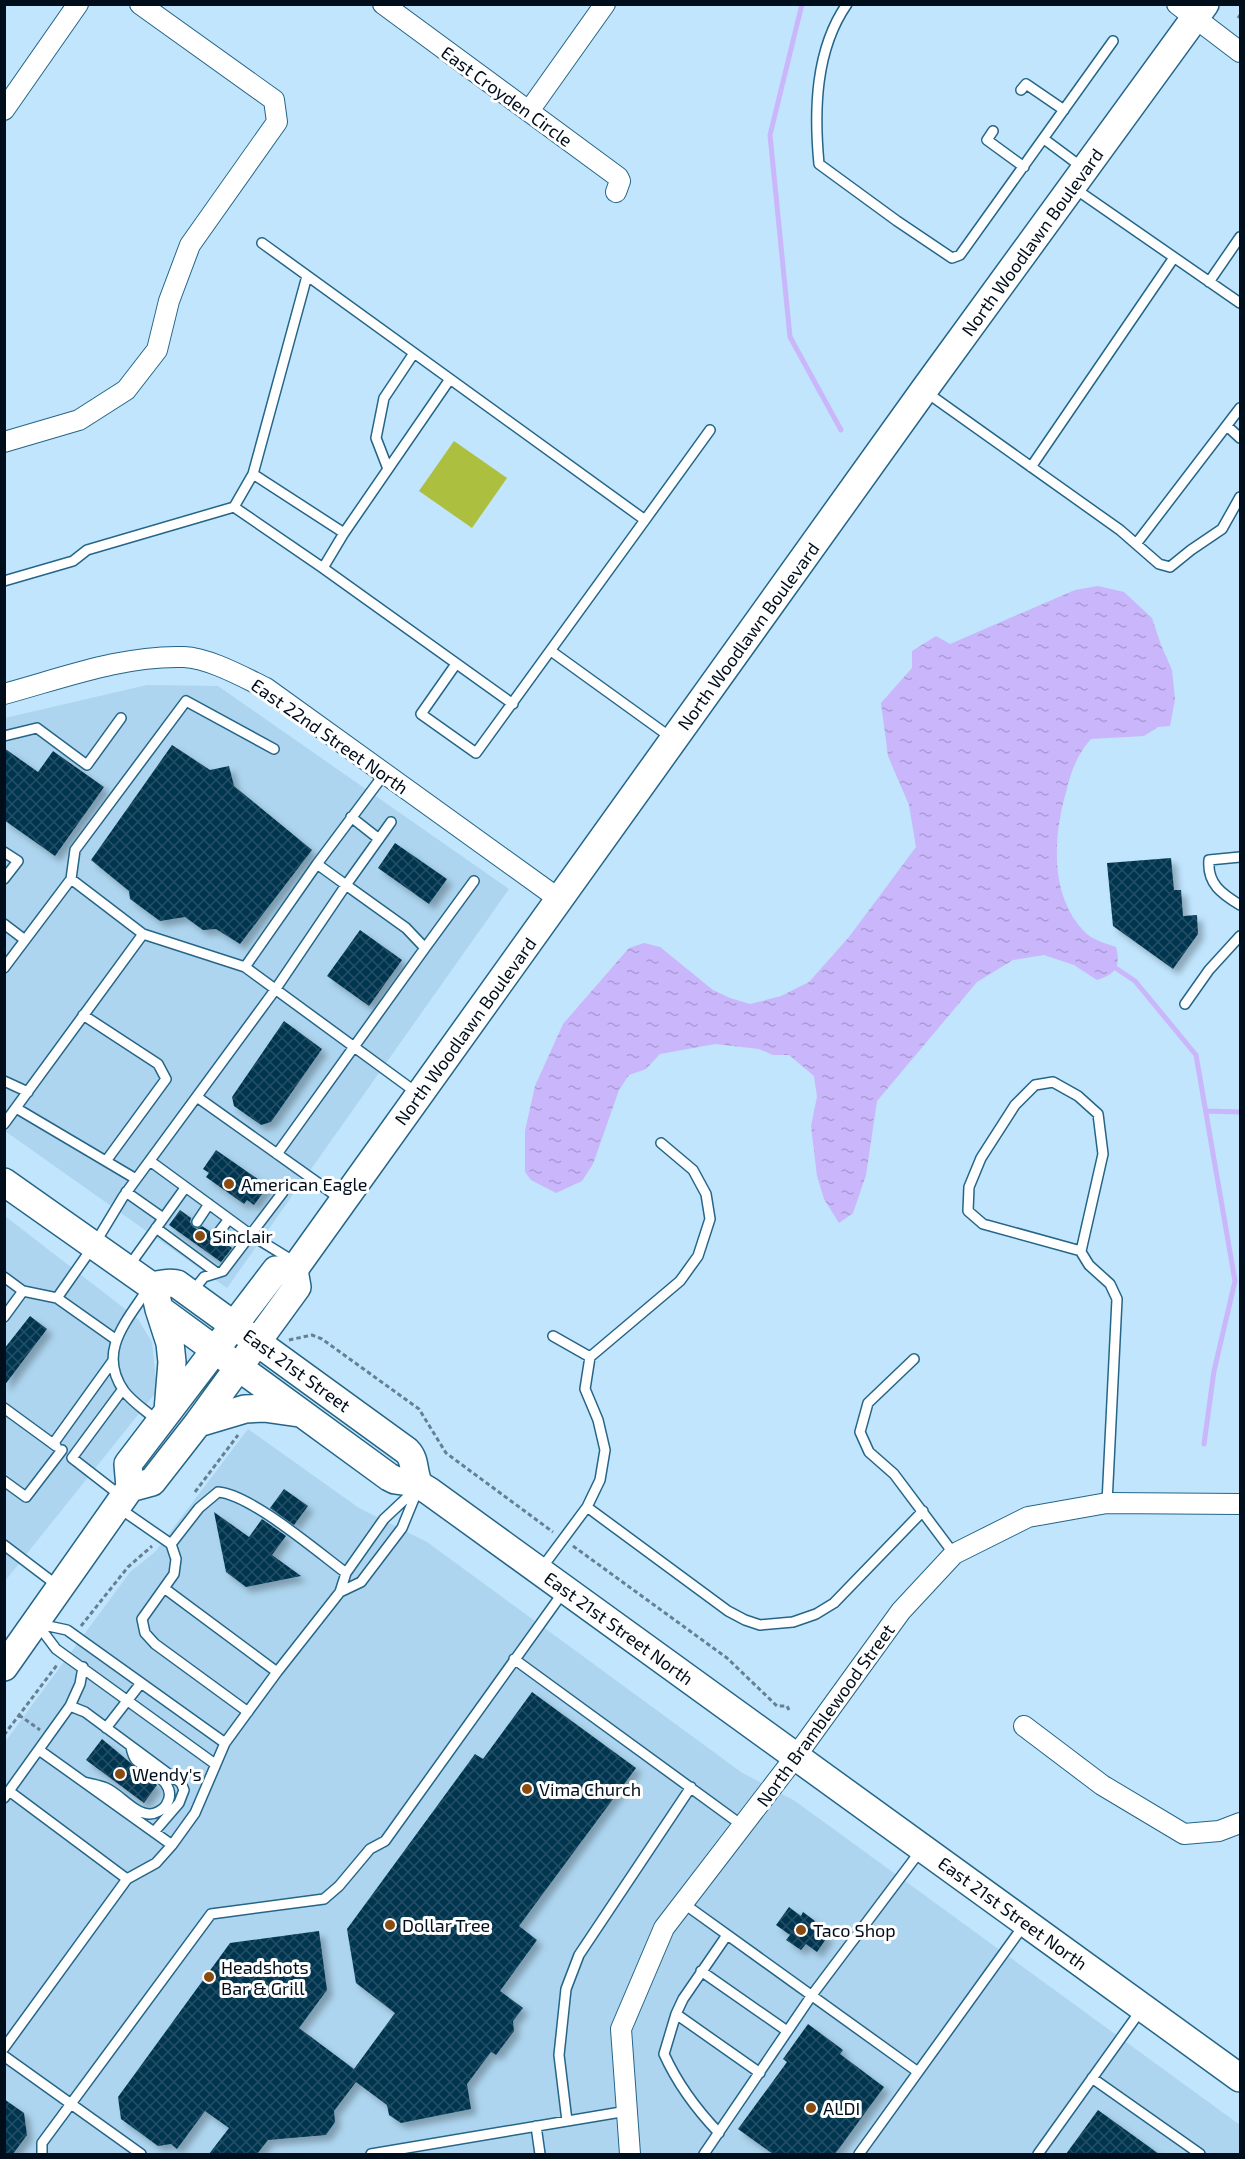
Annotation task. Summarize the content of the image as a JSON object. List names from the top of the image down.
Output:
{
  "streets": {
    "main road": ["North Woodlawn Boulevard", "East 21st Street", "East 21st Street North"],
    "street": ["East Croyden Circle", "East 22nd Street North", "North Bramblewood Street"]
  },
  "crossings": [
    ["North Woodlawn Boulevard", "East 22nd Street North"],
    ["North Woodlawn Boulevard", "East 21st Street"],
    ["North Woodlawn Boulevard", "East 21st Street North"],
    ["East 21st Street", "East 21st Street North"],
    ["East 21st Street North", "North Bramblewood Street"]
  ],
  "places": [
    "American Eagle",
    "Sinclair",
    "Wendy's",
    "Vima Church",
    "Dollar Tree",
    "Taco Shop",
    "Headshots Bar & Grill",
    "ALDI"
  ]
}
